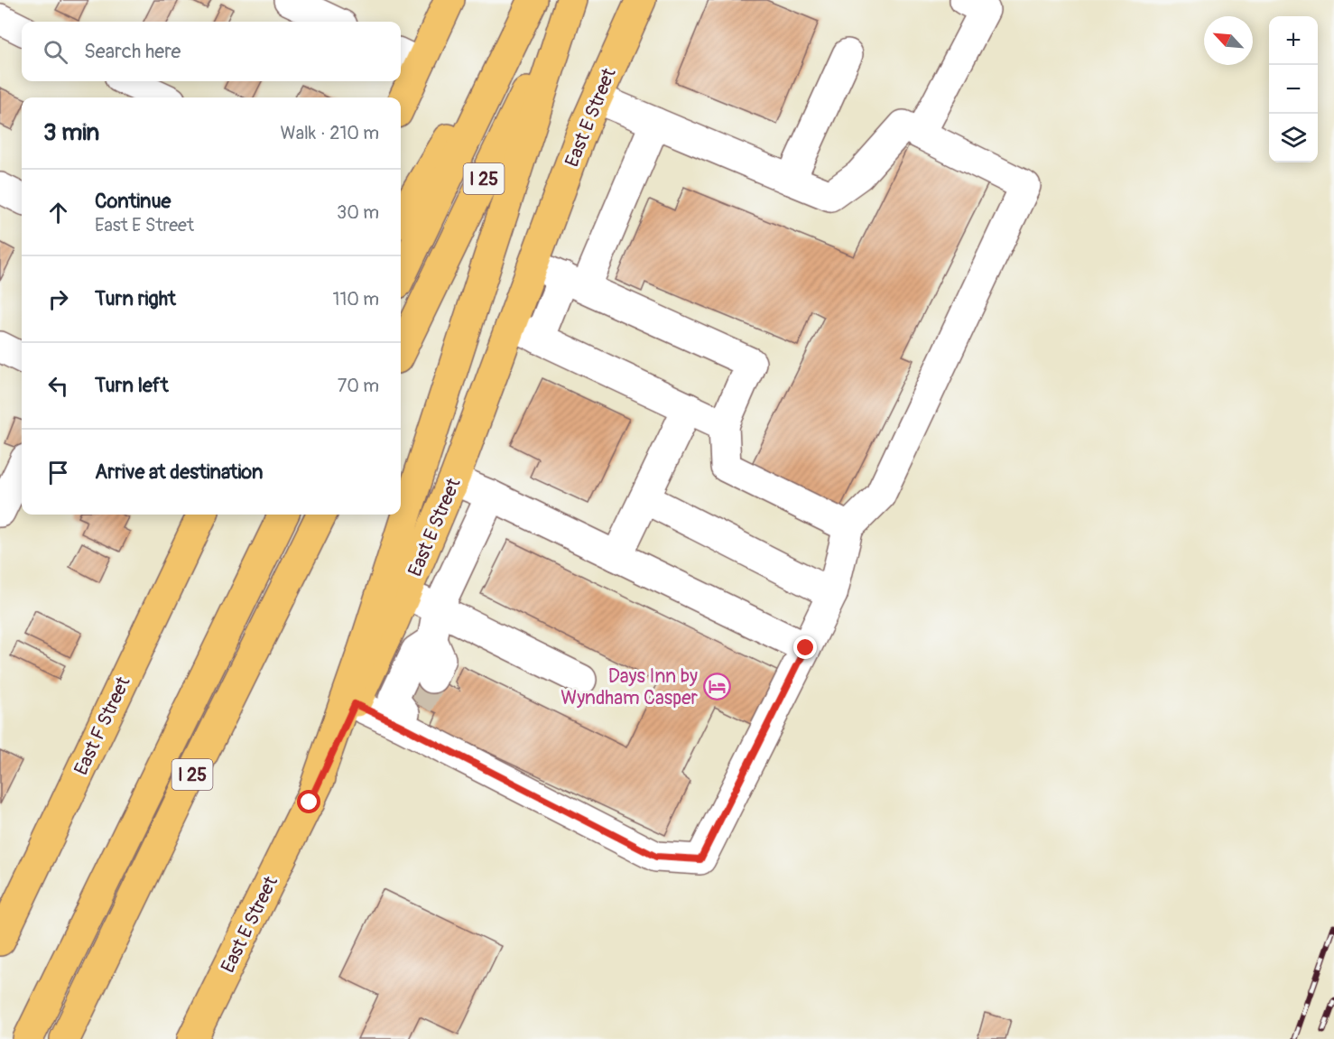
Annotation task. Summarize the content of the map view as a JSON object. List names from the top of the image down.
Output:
{
  "streets": {
    "main road": ["East E Street", "I 25", "East F Street"]
  },
  "places": {
    "hotel": ["Days Inn by Wyndham Casper"]
  },
  "north": "top left",
  "page": {
    "map_buttons": ["+", "−"],
    "search": "Search here",
    "heading": ["3 min", "Walk · 210 m"],
    "list": [
      ["Continue", "East E Street", "30 m"],
      ["Turn right", "110 m"],
      ["Turn left", "70 m"],
      "Arrive at destination"
    ]
  }
}
